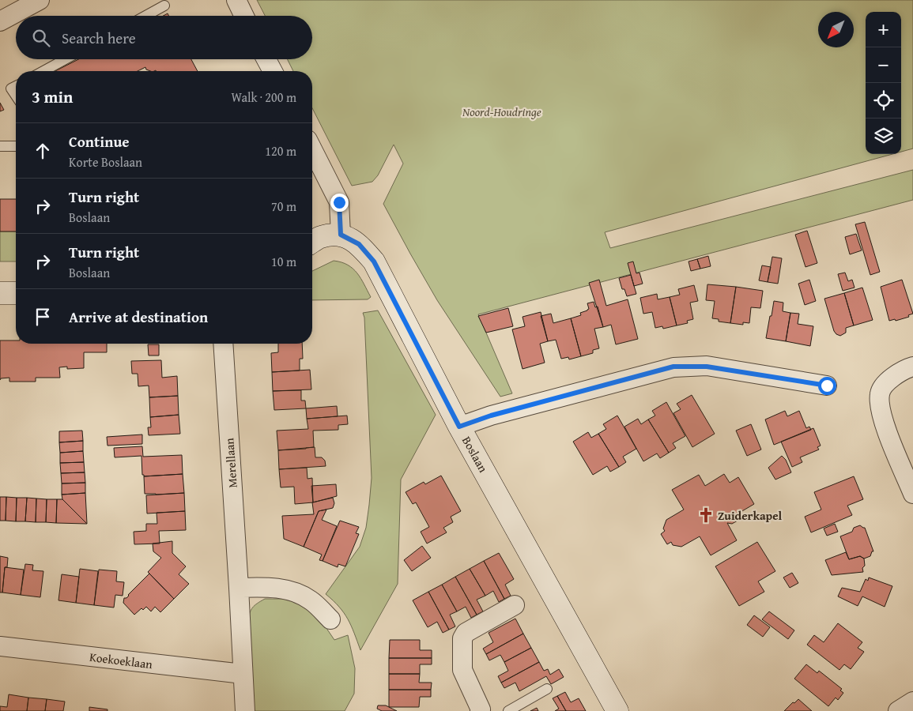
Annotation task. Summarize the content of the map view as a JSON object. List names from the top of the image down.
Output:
{
  "streets": {
    "street": ["Boslaan", "Merellaan", "Koekoeklaan"]
  },
  "crossings": [
    ["Merellaan", "Koekoeklaan"]
  ],
  "parks": ["Noord-Houdringe"],
  "places": {
    "church": ["Zuiderkapel"]
  },
  "north": "bottom left",
  "page": {
    "map_buttons": ["+", "−"],
    "search": "Search here",
    "heading": ["3 min", "Walk · 200 m"],
    "list": [
      ["Continue", "Korte Boslaan", "120 m"],
      ["Turn right", "Boslaan", "70 m"],
      ["Turn right", "Boslaan", "10 m"],
      "Arrive at destination"
    ]
  }
}
